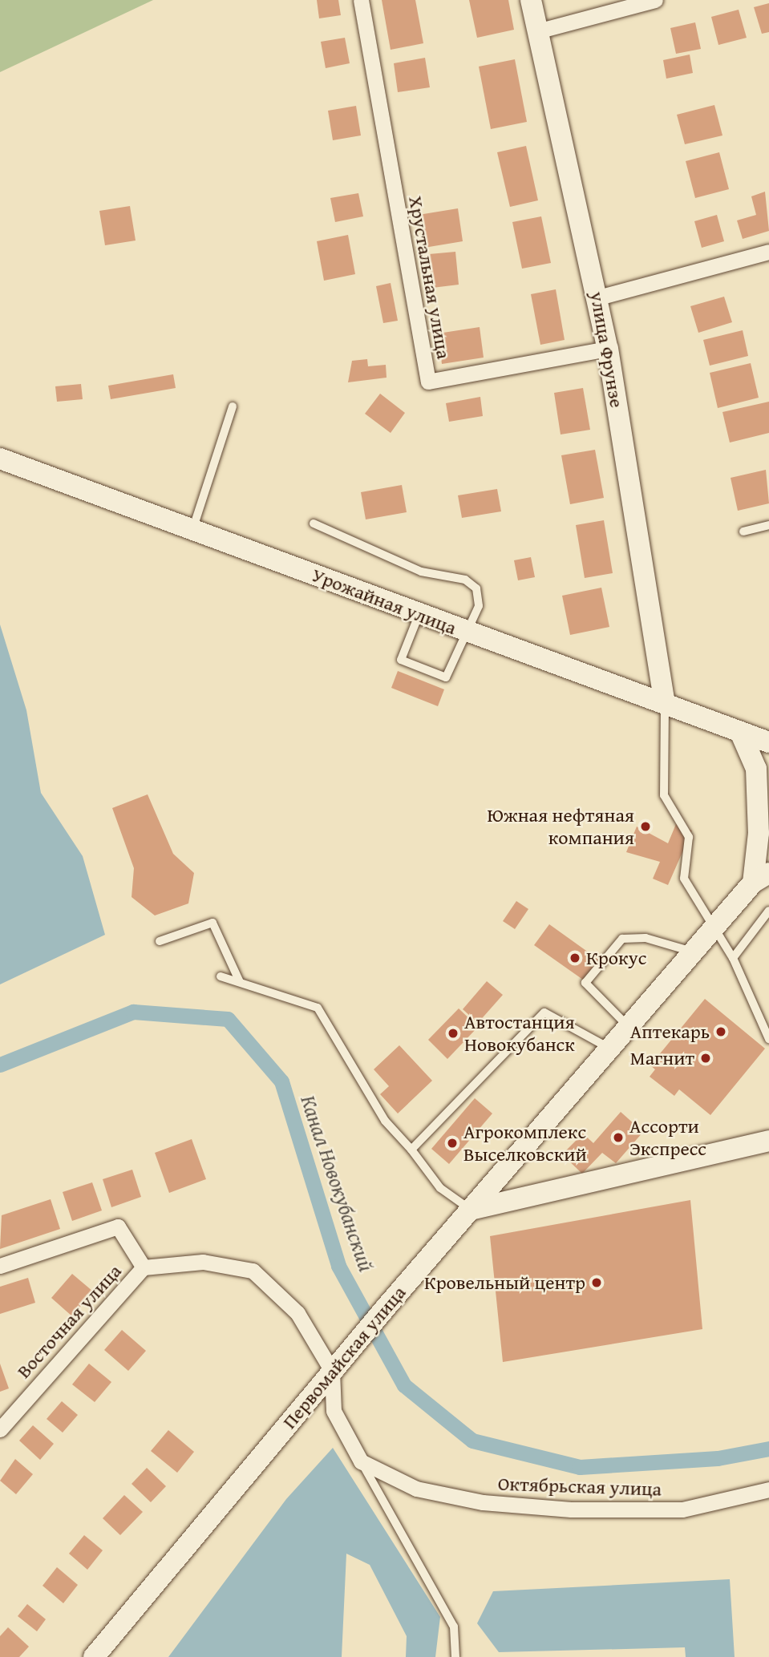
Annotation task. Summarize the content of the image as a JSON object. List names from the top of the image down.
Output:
{
  "streets": {
    "main road": ["улица Фрунзе", "Урожайная улица", "Первомайская улица"],
    "street": ["Хрустальная улица", "Восточная улица", "Октябрьская улица"]
  },
  "crossings": [
    ["Хрустальная улица", "улица Фрунзе"],
    ["улица Фрунзе", "Урожайная улица"],
    ["Урожайная улица", "Первомайская улица"],
    ["Восточная улица", "Первомайская улица"]
  ],
  "water": ["Канал Новокубанский"],
  "places": [
    "Южная нефтяная компания",
    "Крокус",
    "Аптекарь",
    "Автостанция Новокубанск",
    "Магнит",
    "Ассорти Экспресс",
    "Агрокомплекс Выселковский",
    "Кровельный центр"
  ]
}
